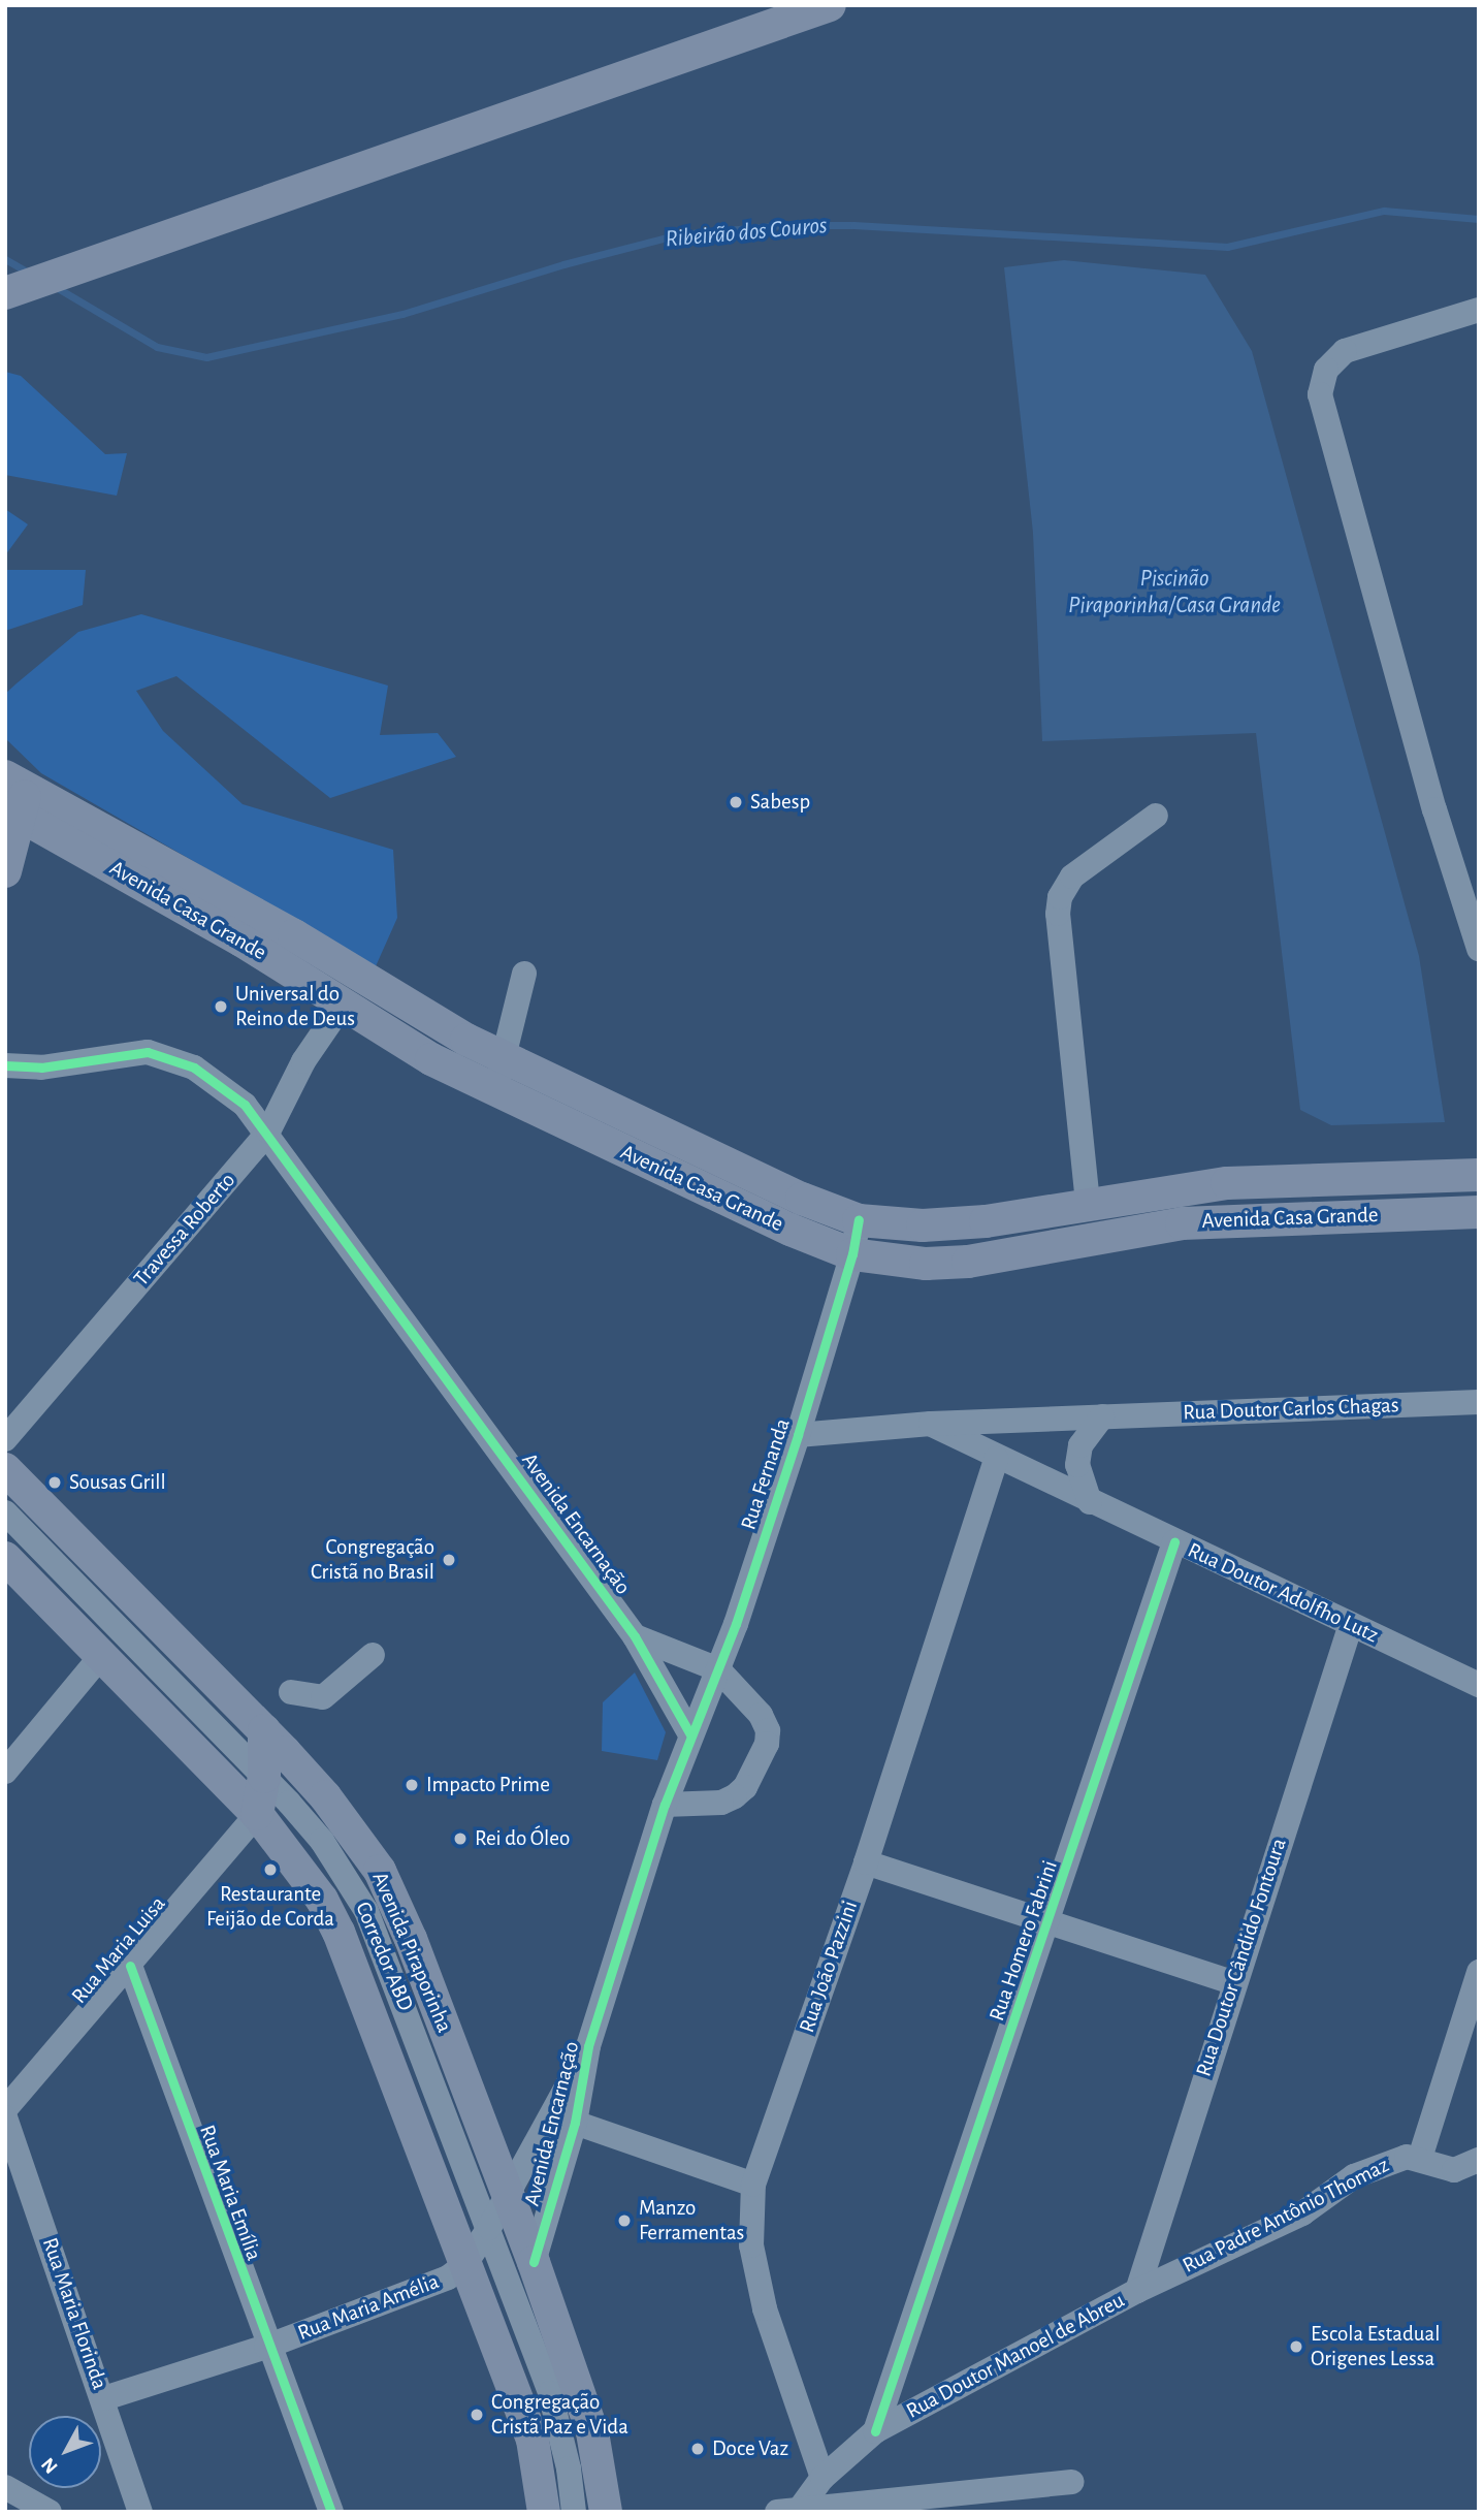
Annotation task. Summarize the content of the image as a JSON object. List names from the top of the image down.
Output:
{
  "streets": {
    "main road": ["Avenida Casa Grande", "Avenida Piraporinha"],
    "street": [
      "Travessa Roberto",
      "Rua Doutor Carlos Chagas",
      "Rua Fernanda",
      "Avenida Encarnação",
      "Rua Doutor Adolfho Lutz",
      "Rua Homero Fabrini",
      "Rua Maria Luisa",
      "Corredor ABD",
      "Rua Doutor Cândido Fontoura",
      "Rua João Pazzini",
      "Rua Maria Emília",
      "Rua Padre Antônio Thomaz",
      "Rua Maria Amélia",
      "Rua Maria Florinda",
      "Rua Doutor Manoel de Abreu"
    ]
  },
  "crossings": [
    ["Avenida Casa Grande", "Travessa Roberto"],
    ["Avenida Casa Grande", "Rua Fernanda"],
    ["Travessa Roberto", "Avenida Encarnação"],
    ["Rua Doutor Carlos Chagas", "Rua Fernanda"],
    ["Rua Doutor Carlos Chagas", "Rua Doutor Adolfho Lutz"],
    ["Rua Fernanda", "Avenida Encarnação"],
    ["Avenida Encarnação", "Avenida Piraporinha"],
    ["Avenida Encarnação", "Corredor ABD"],
    ["Avenida Encarnação", "Rua Maria Amélia"],
    ["Rua Doutor Adolfho Lutz", "Rua Homero Fabrini"],
    ["Rua Doutor Adolfho Lutz", "Rua Doutor Cândido Fontoura"],
    ["Rua Doutor Adolfho Lutz", "Rua João Pazzini"],
    ["Rua Homero Fabrini", "Rua Doutor Manoel de Abreu"],
    ["Rua Maria Luisa", "Rua Maria Emília"],
    ["Rua Doutor Cândido Fontoura", "Rua Padre Antônio Thomaz"],
    ["Rua Doutor Cândido Fontoura", "Rua Doutor Manoel de Abreu"],
    ["Rua João Pazzini", "Rua Doutor Manoel de Abreu"],
    ["Rua Maria Emília", "Rua Maria Amélia"],
    ["Rua Padre Antônio Thomaz", "Rua Doutor Manoel de Abreu"],
    ["Rua Maria Amélia", "Rua Maria Florinda"]
  ],
  "water": ["Ribeirão dos Couros", "Piscinão Piraporinha/Casa Grande"],
  "places": [
    "Sabesp",
    "Universal do Reino de Deus",
    "Sousas Grill",
    "Congregação Cristã no Brasil",
    "Impacto Prime",
    "Rei do Óleo",
    "Restaurante Feijão de Corda",
    "Manzo Ferramentas",
    "Escola Estadual Origenes Lessa",
    "Congregação Cristã Paz e Vida",
    "Doce Vaz"
  ],
  "north": "bottom left"
}
